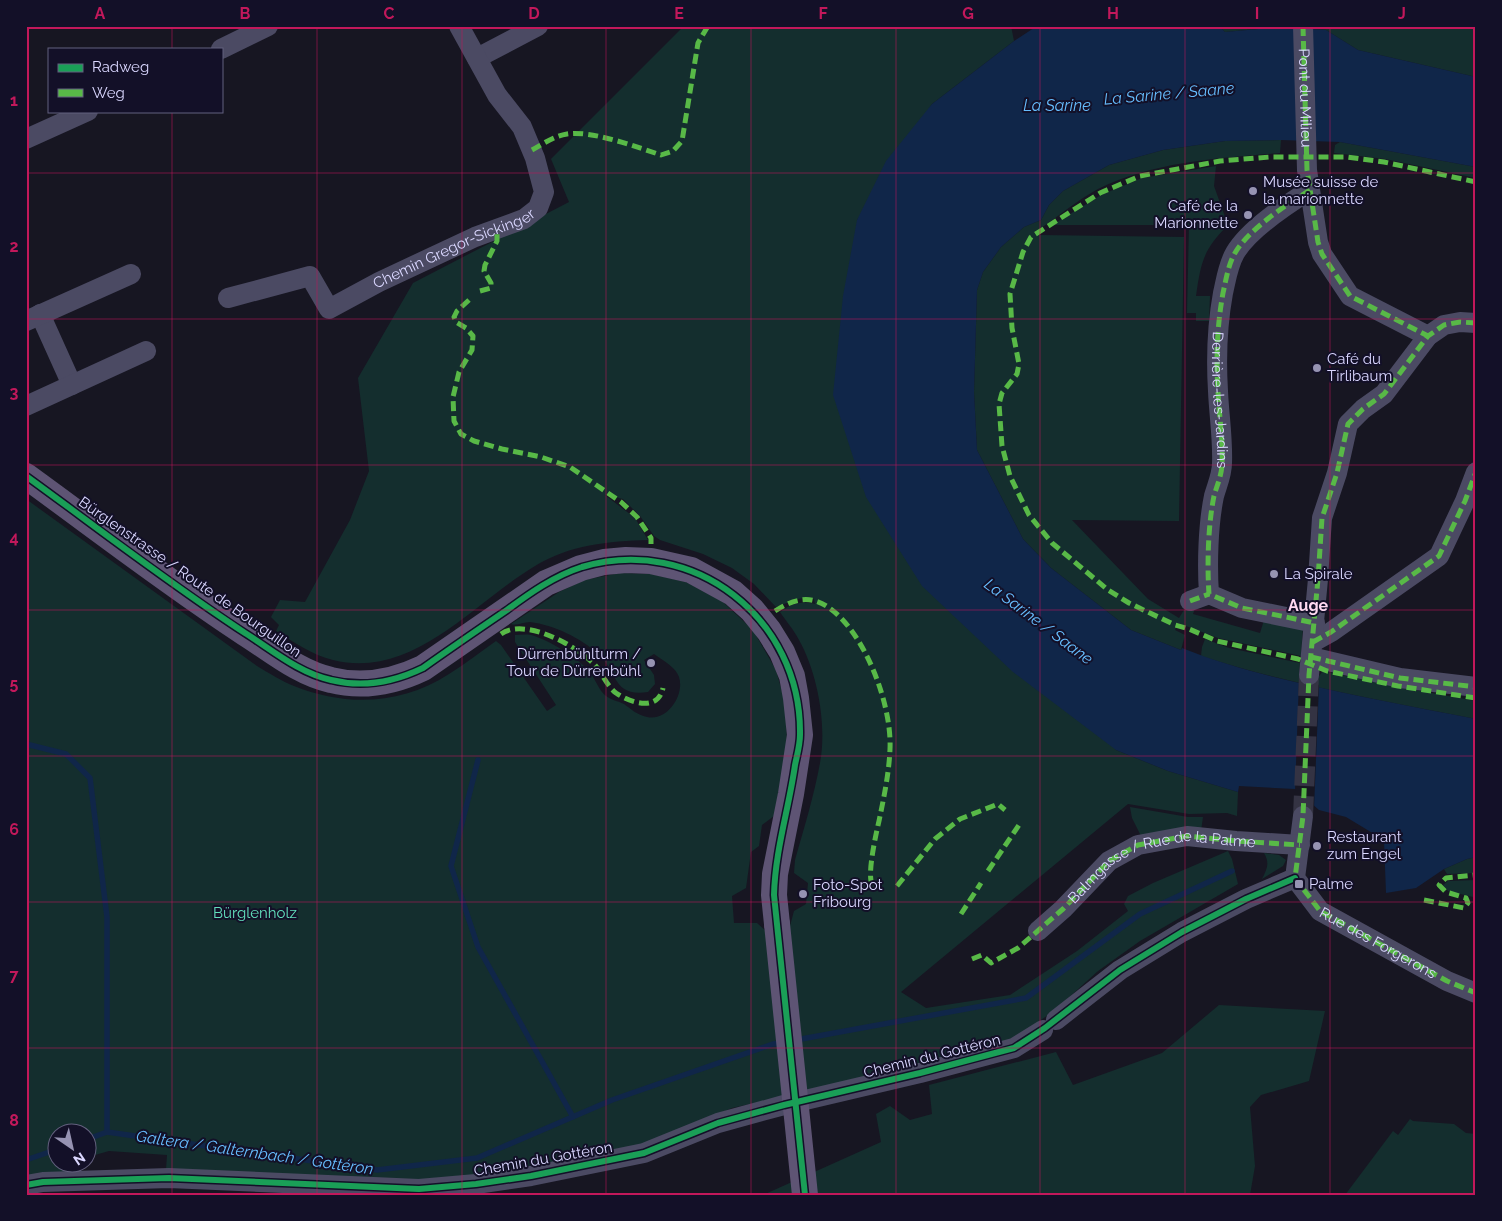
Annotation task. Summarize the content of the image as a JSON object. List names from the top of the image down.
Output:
{
  "streets": {
    "main road": ["Bürglenstrasse / Route de Bourguillon"],
    "street": [
      "Pont du Milieu",
      "Chemin Gregor-Sickinger",
      "Derrière-les-Jardins",
      "Balmgasse / Rue de la Palme",
      "Rue des Forgerons",
      "Chemin du Gottéron"
    ]
  },
  "crossings": [
    ["Pont du Milieu", "Derrière-les-Jardins"],
    ["Rue des Forgerons", "Chemin du Gottéron"]
  ],
  "districts": ["Auge"],
  "water": ["La Sarine / Saane", "La Sarine", "Galtera / Galternbach / Gottéron"],
  "parks": ["Bürglenholz"],
  "places": {
    "other": [
      "Musée suisse de la marionnette",
      "Café de la Marionnette",
      "Café du Tirlibaum",
      "La Spirale",
      "Dürrenbühlturm / Tour de Dürrenbühl",
      "Restaurant zum Engel",
      "Foto-Spot Fribourg"
    ],
    "transit": ["Palme"]
  },
  "legend": ["Radweg", "Weg"],
  "north": "bottom right",
  "grid": {
    "columns": [
      "A",
      "B",
      "C",
      "D",
      "E",
      "F",
      "G",
      "H",
      "I",
      "J"
    ],
    "rows": [
      "1",
      "2",
      "3",
      "4",
      "5",
      "6",
      "7",
      "8"
    ]
  }
}
